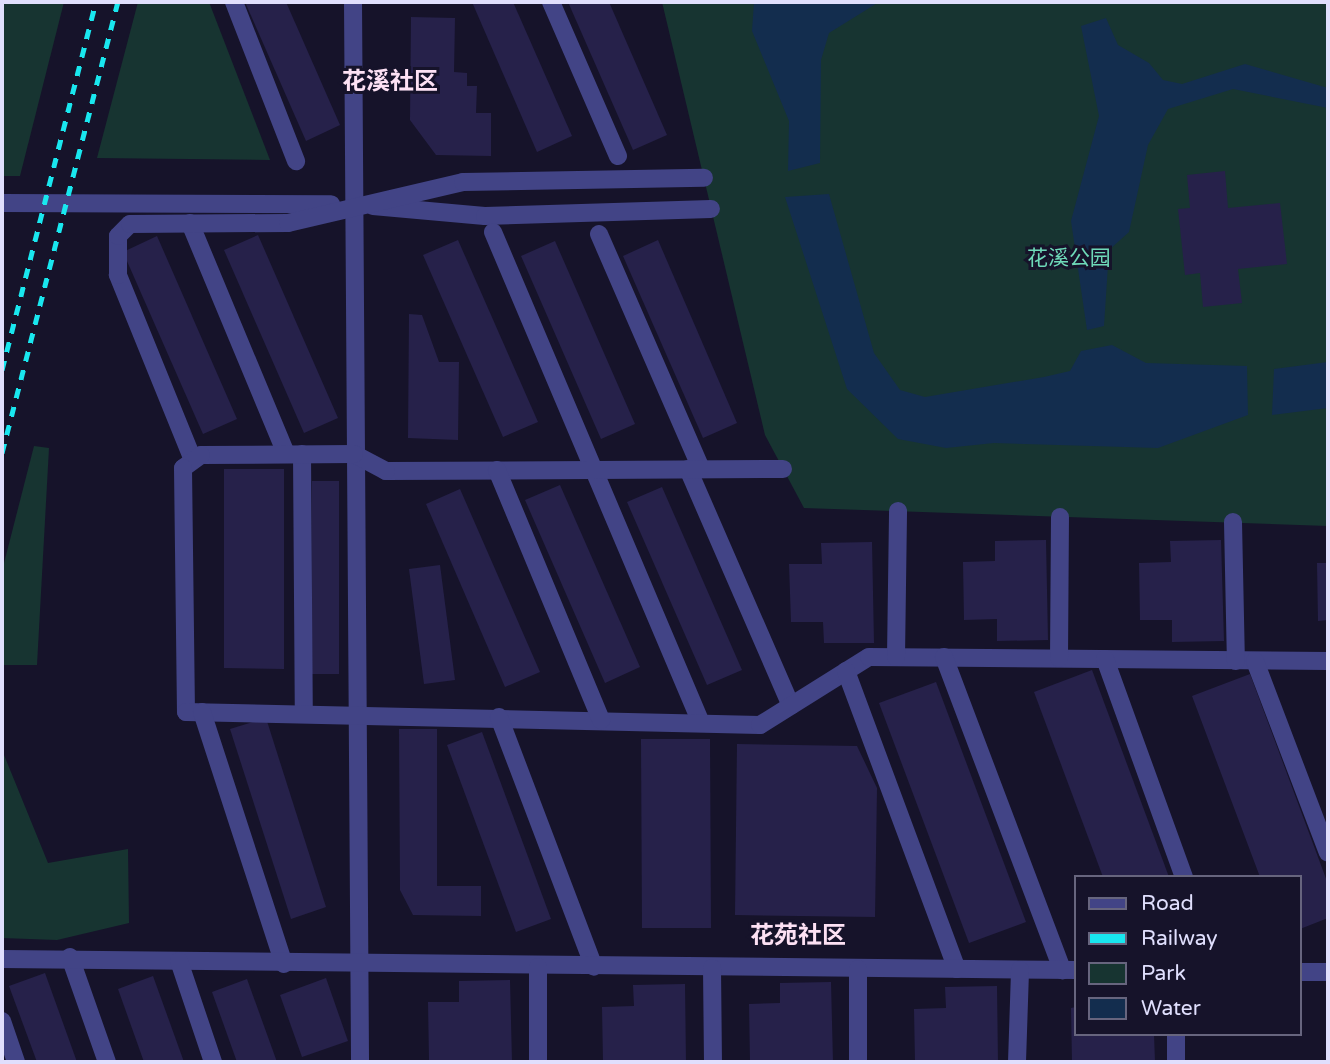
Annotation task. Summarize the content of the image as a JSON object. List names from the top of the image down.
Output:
{
  "districts": ["花溪社区", "花苑社区"],
  "parks": ["花溪公园"],
  "legend": [
    "Road",
    "Railway",
    "Park",
    "Water"
  ]
}
